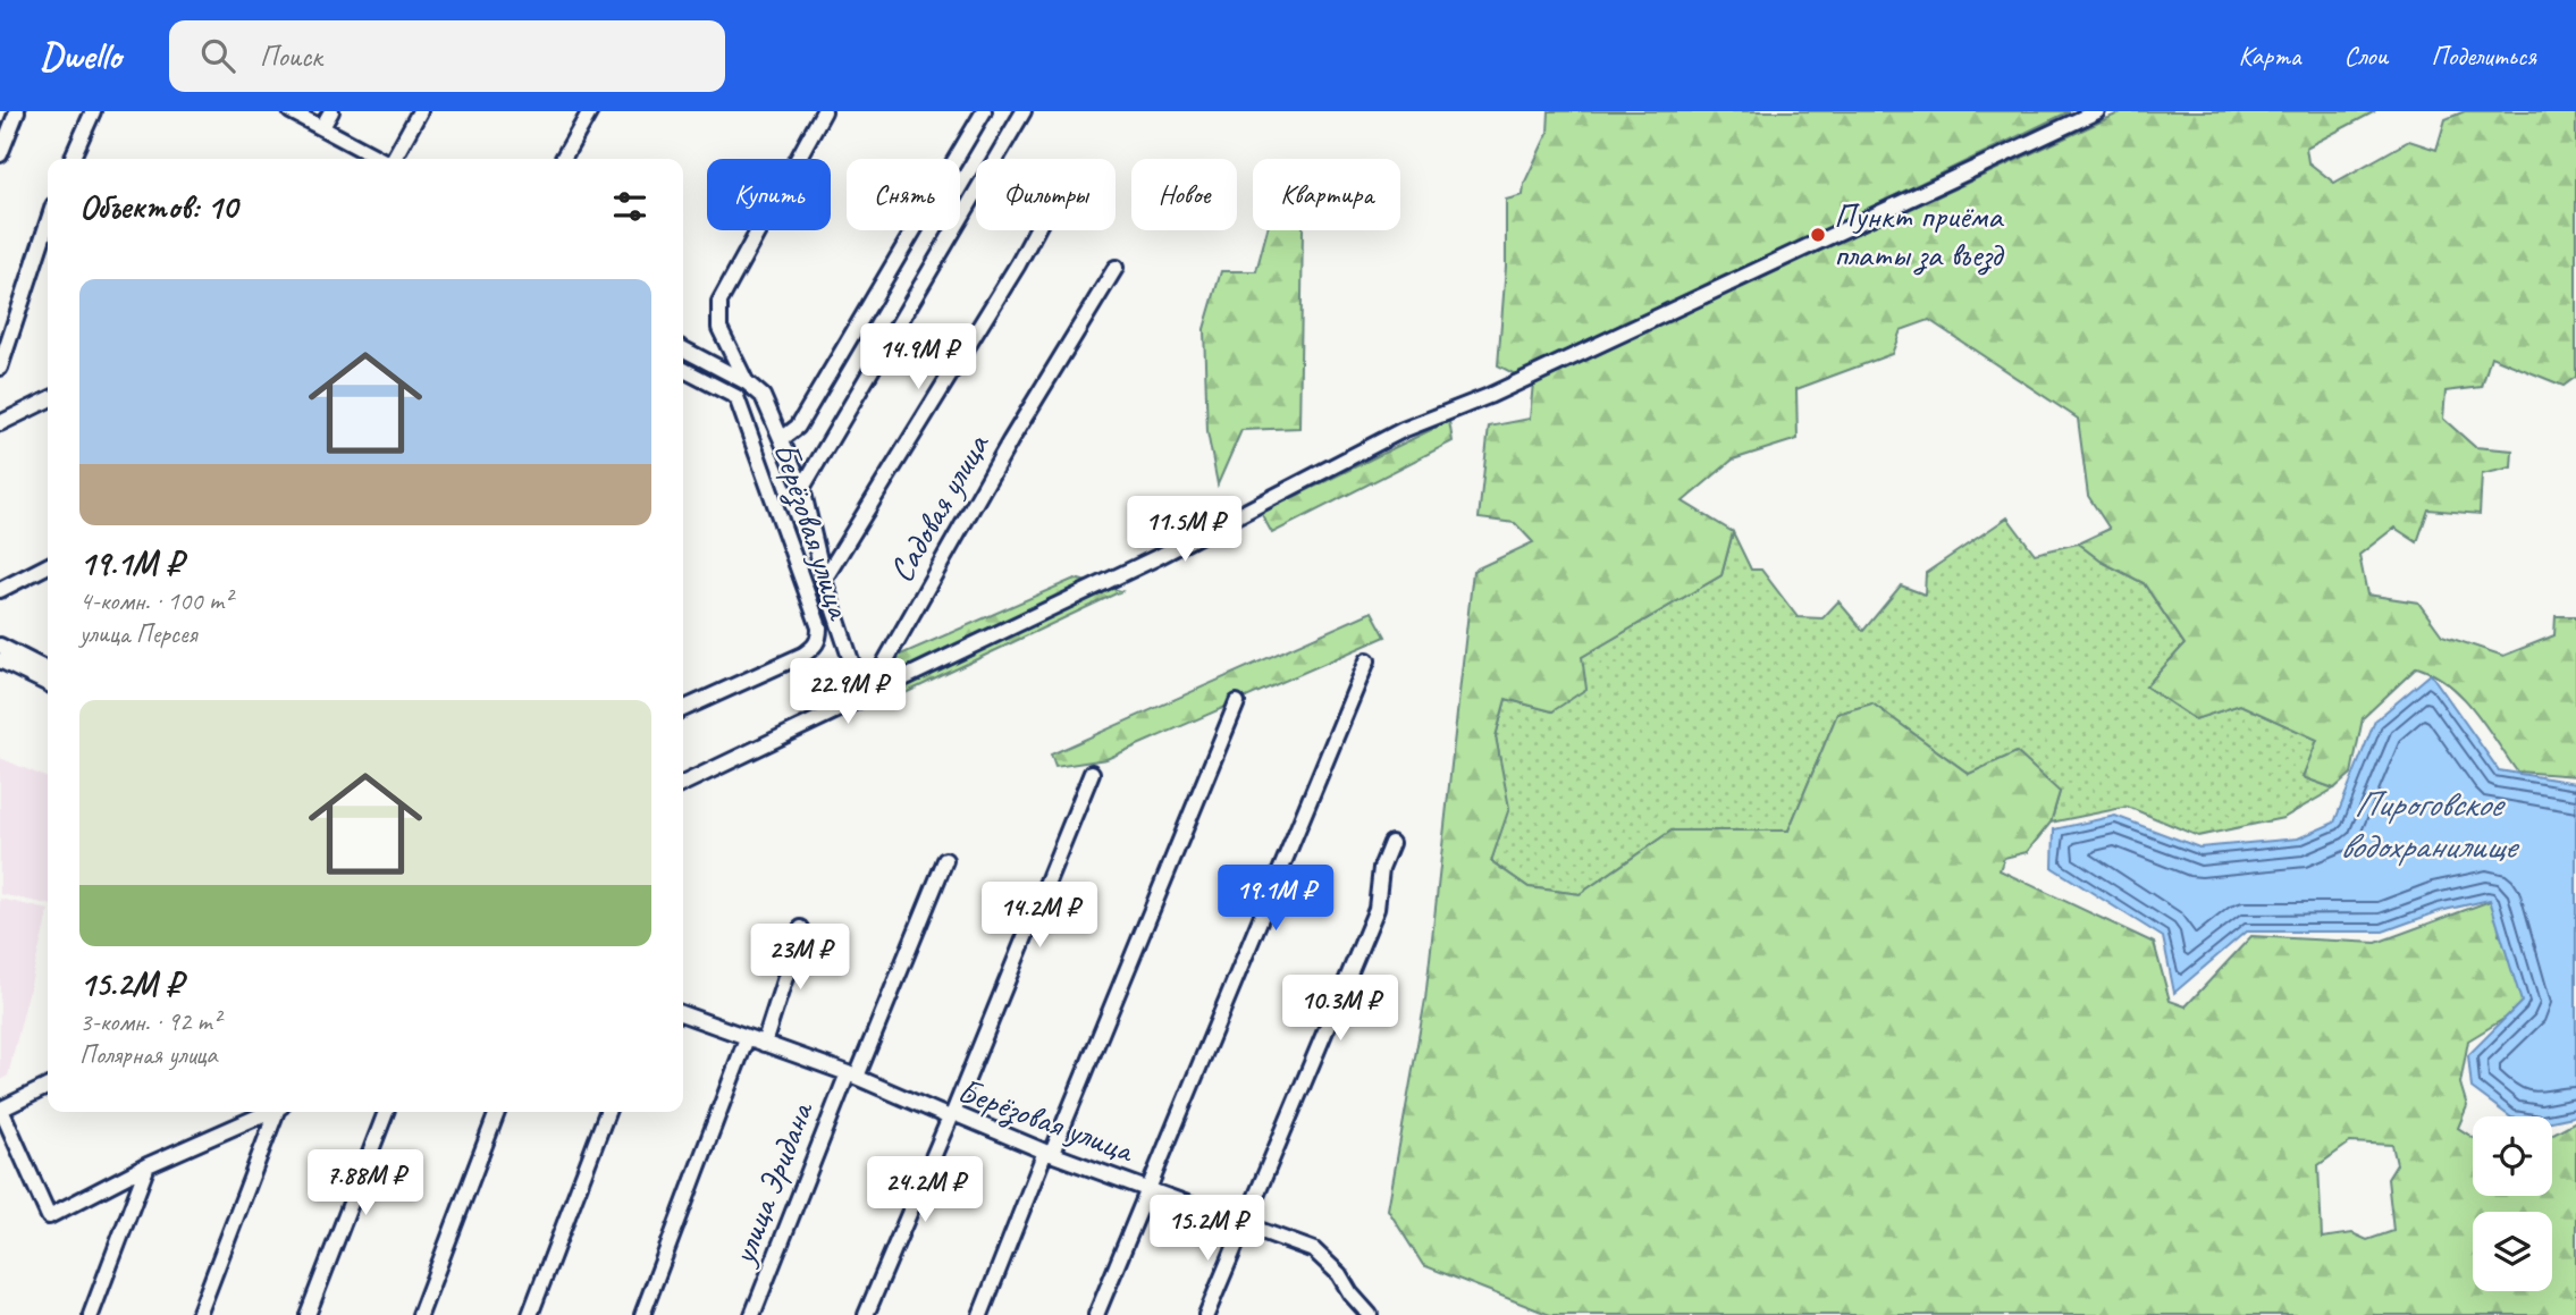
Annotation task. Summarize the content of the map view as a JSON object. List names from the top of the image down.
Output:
{
  "streets": {
    "street": ["Садовая улица", "Берёзовая улица", "улица Эридана"]
  },
  "crossings": [
    ["Берёзовая улица", "улица Эридана"]
  ],
  "water": ["Пироговское водохранилище"],
  "places": ["Пункт приёма платы за въезд"],
  "page": {
    "header": "Dwello",
    "search": "Поиск",
    "nav": ["Карта", "Слои", "Поделиться"],
    "chip": [
      "Купить",
      "Снять",
      "Фильтры",
      "Новое",
      "Квартира"
    ],
    "heading": "Объектов: 10",
    "list": [
      {
        "name": "19.1M ₽",
        "note": "4-комн. · 100 m² · улица Персея"
      },
      {
        "name": "15.2M ₽",
        "note": "3-комн. · 92 m² · Полярная улица"
      }
    ],
    "price": [
      "14.9M ₽",
      "11.5M ₽",
      "22.9M ₽",
      "19.1M ₽",
      "14.2M ₽",
      "23M ₽",
      "10.3M ₽",
      "7.88M ₽",
      "24.2M ₽",
      "15.2M ₽"
    ]
  }
}
